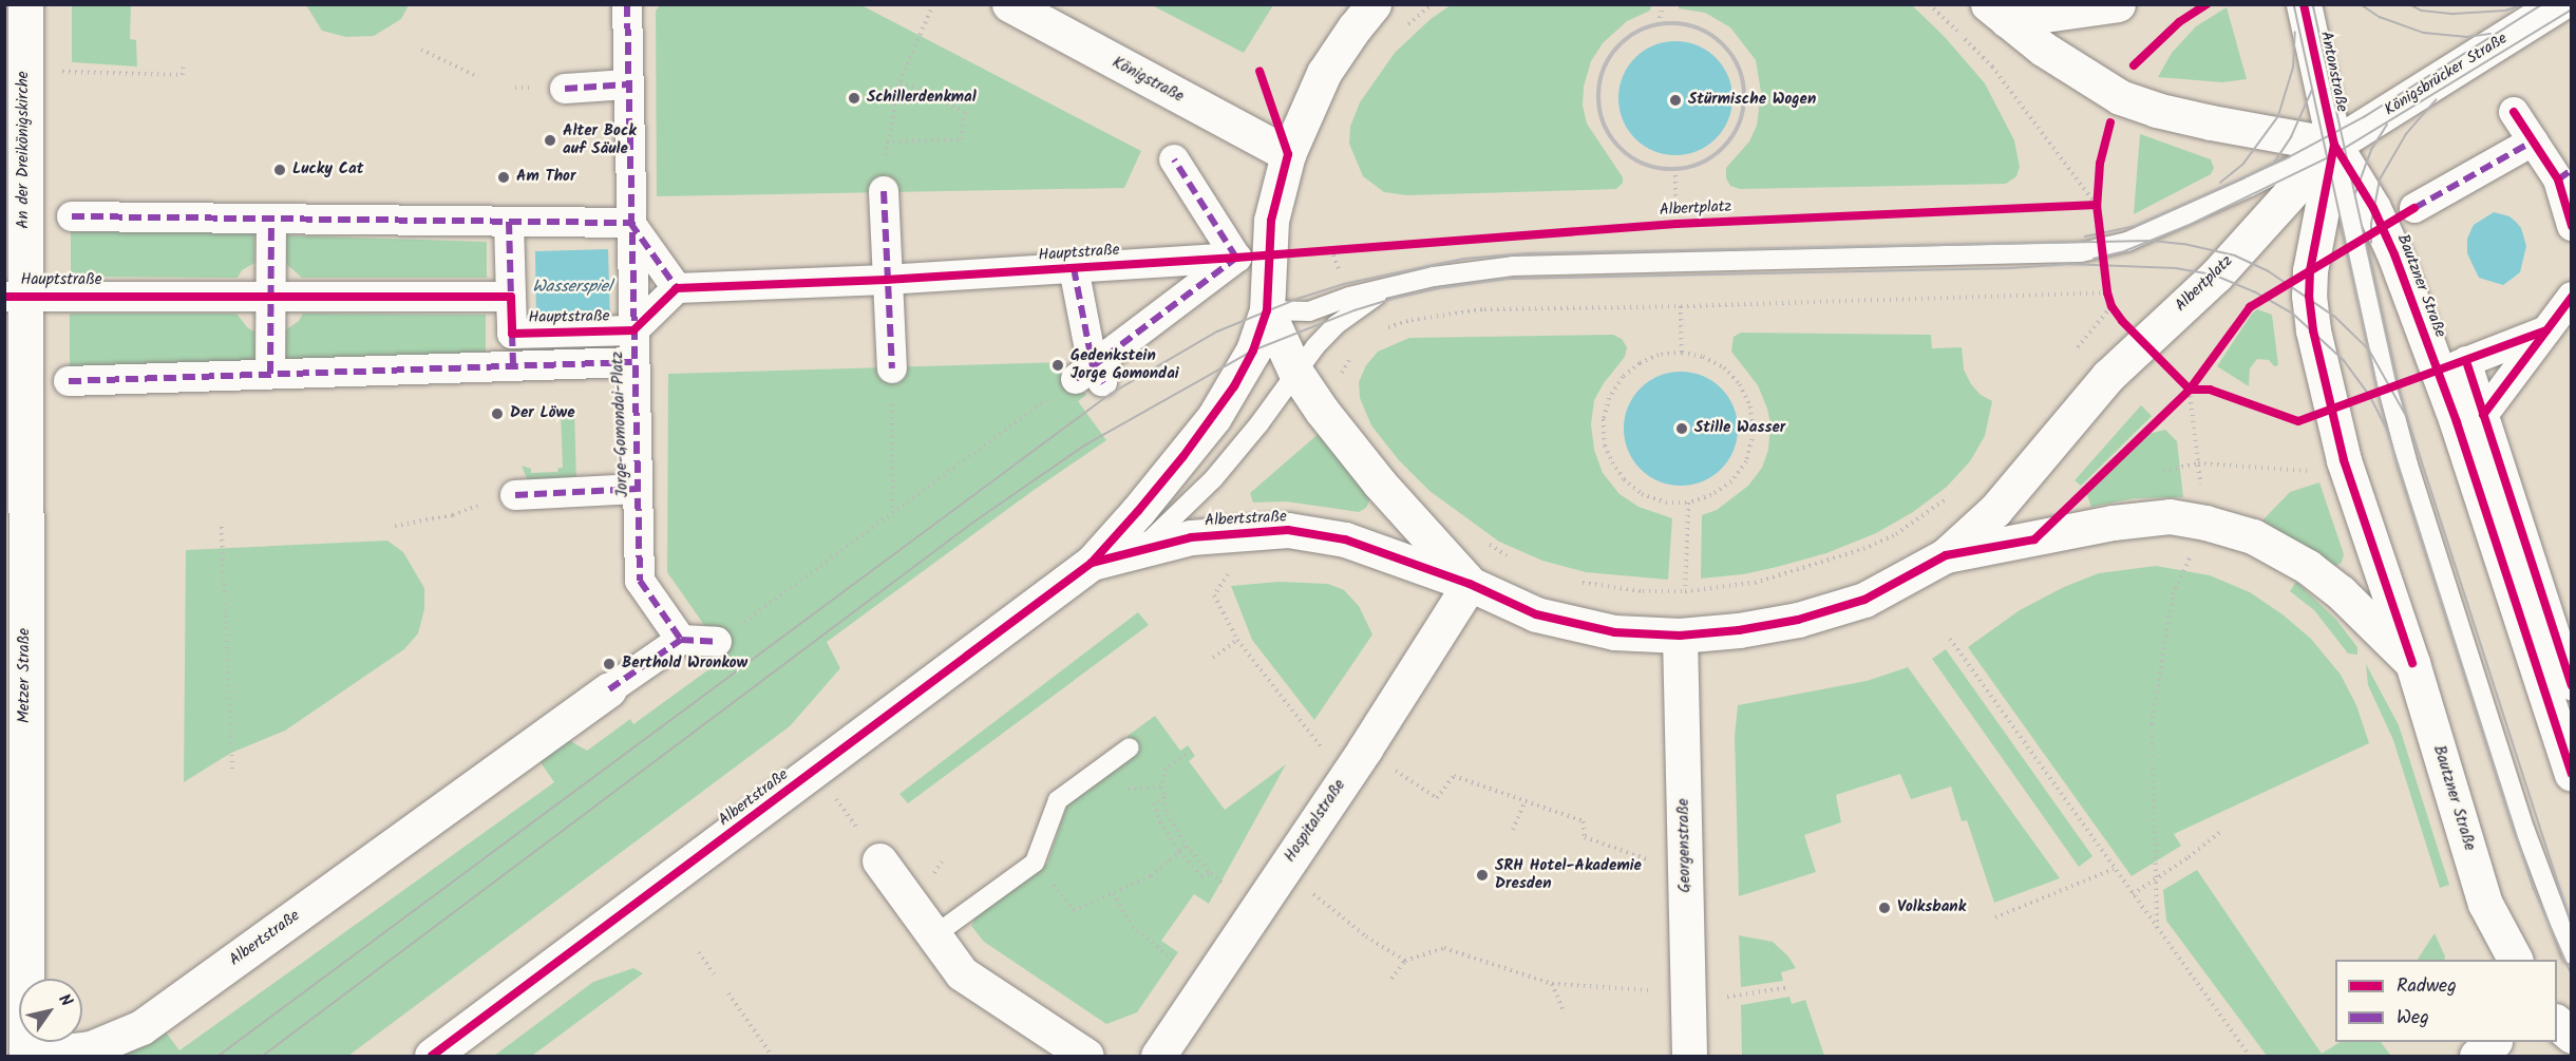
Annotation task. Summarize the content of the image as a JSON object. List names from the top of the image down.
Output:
{
  "streets": {
    "main road": [
      "Antonstraße",
      "Königsbrücker Straße",
      "Königstraße",
      "An der Dreikönigskirche",
      "Albertplatz",
      "Bautzner Straße",
      "Albertstraße",
      "Metzer Straße",
      "Hospitalstraße",
      "Georgenstraße"
    ],
    "street": ["Hauptstraße", "Jorge-Gomondai-Platz"]
  },
  "crossings": [
    ["Antonstraße", "Königsbrücker Straße"],
    ["Antonstraße", "Albertplatz"],
    ["Antonstraße", "Bautzner Straße"],
    ["Königsbrücker Straße", "Albertplatz"],
    ["Königsbrücker Straße", "Bautzner Straße"],
    ["Königstraße", "Albertplatz"],
    ["An der Dreikönigskirche", "Hauptstraße"],
    ["An der Dreikönigskirche", "Metzer Straße"],
    ["Albertplatz", "Bautzner Straße"],
    ["Albertplatz", "Albertstraße"],
    ["Albertplatz", "Hospitalstraße"],
    ["Albertplatz", "Georgenstraße"],
    ["Hauptstraße", "Jorge-Gomondai-Platz"],
    ["Hauptstraße", "Metzer Straße"],
    ["Albertstraße", "Metzer Straße"]
  ],
  "water": ["Wasserspiel"],
  "places": [
    "Schillerdenkmal",
    "Stürmische Wogen",
    "Alter Bock auf Säule",
    "Lucky Cat",
    "Am Thor",
    "Gedenkstein Jorge Gomondai",
    "Der Löwe",
    "Stille Wasser",
    "Berthold Wronkow",
    "SRH Hotel-Akademie Dresden",
    "Volksbank"
  ],
  "legend": ["Radweg", "Weg"],
  "north": "top right"
}
